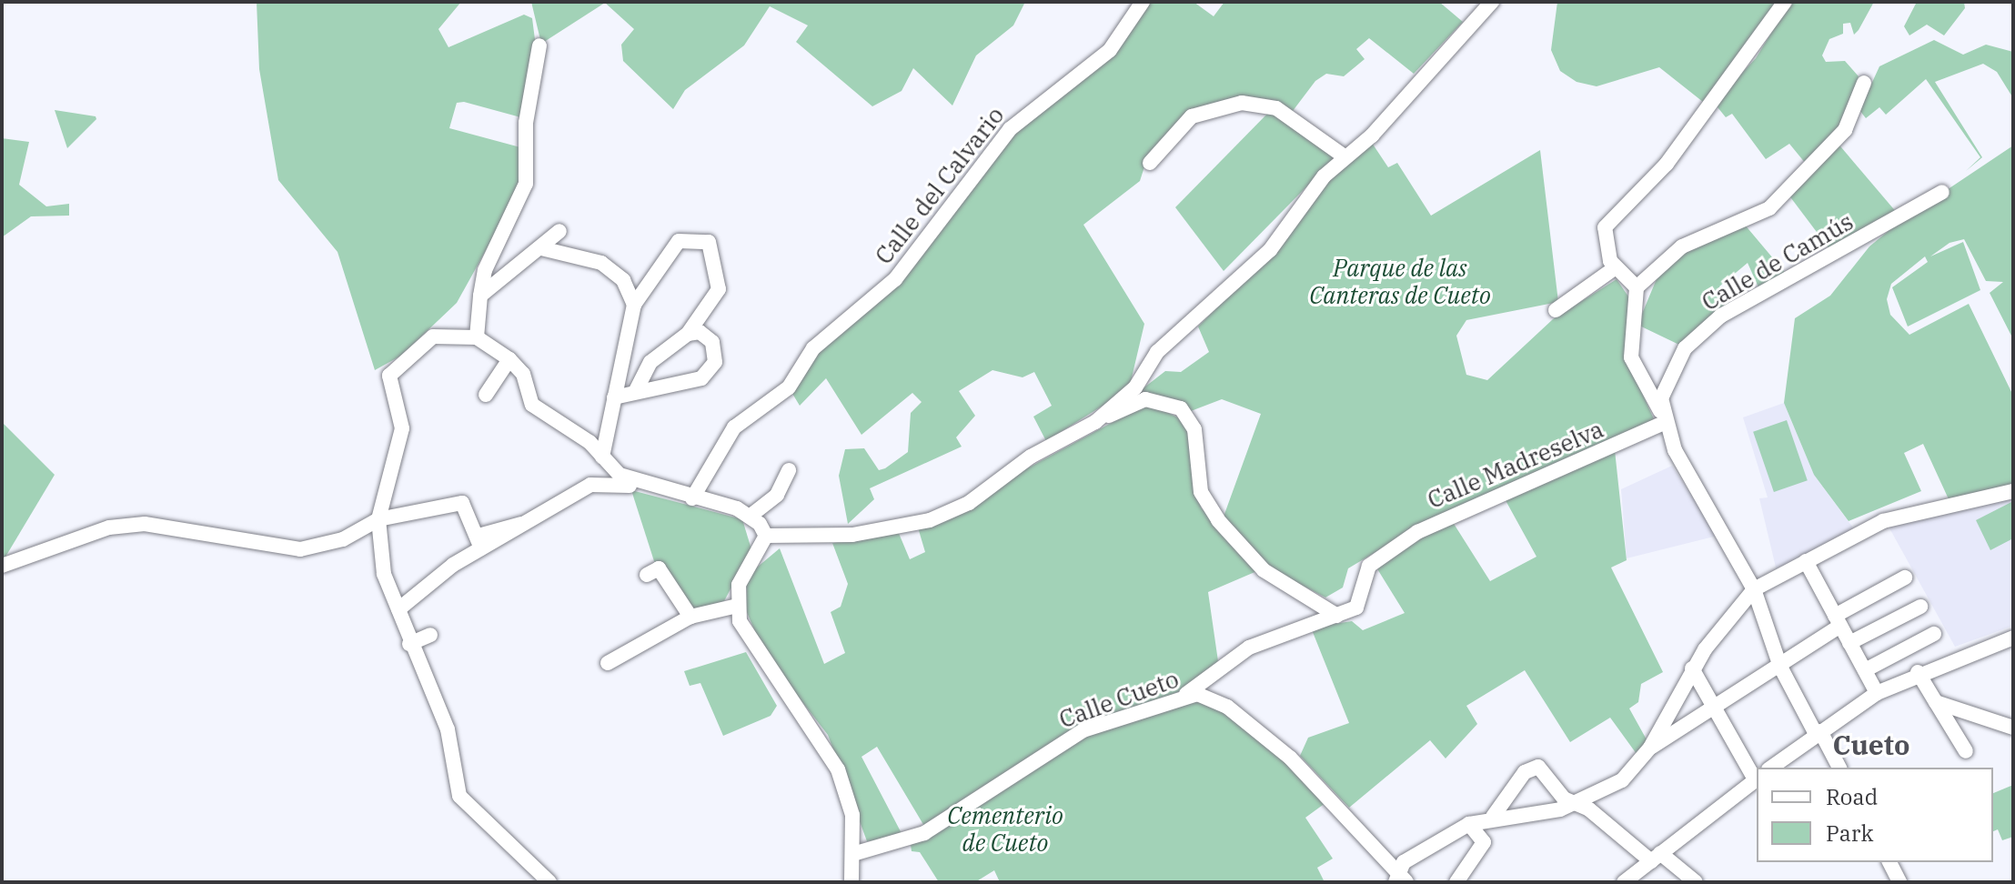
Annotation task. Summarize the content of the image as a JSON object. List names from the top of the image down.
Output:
{
  "streets": {
    "street": [
      "Calle del Calvario",
      "Calle de Camús",
      "Calle Madreselva",
      "Calle Cueto"
    ]
  },
  "crossings": [
    ["Calle de Camús", "Calle Madreselva"],
    ["Calle Madreselva", "Calle Cueto"]
  ],
  "districts": ["Cueto"],
  "parks": ["Parque de las Canteras de Cueto", "Cementerio de Cueto"],
  "legend": ["Road", "Park"]
}
